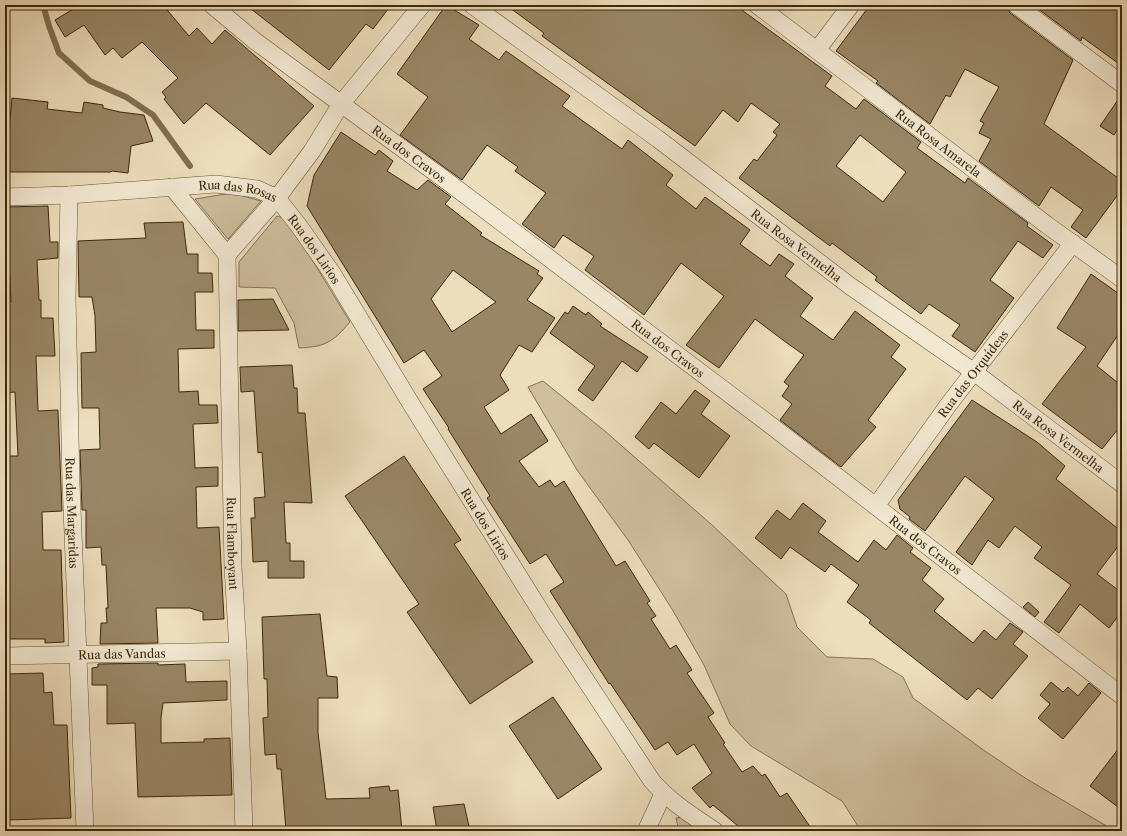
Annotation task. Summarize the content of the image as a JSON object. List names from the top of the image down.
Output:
{
  "streets": {
    "street": [
      "Rua Rosa Amarela",
      "Rua dos Cravos",
      "Rua das Rosas",
      "Rua Rosa Vermelha",
      "Rua dos Lirios",
      "Rua das Orquídeas",
      "Rua das Margaridas",
      "Rua Flamboyant",
      "Rua das Vandas"
    ]
  },
  "crossings": [
    ["Rua Rosa Amarela", "Rua das Orquídeas"],
    ["Rua dos Cravos", "Rua das Rosas"],
    ["Rua dos Cravos", "Rua das Orquídeas"],
    ["Rua das Rosas", "Rua dos Lirios"],
    ["Rua das Rosas", "Rua das Margaridas"],
    ["Rua Rosa Vermelha", "Rua das Orquídeas"],
    ["Rua das Margaridas", "Rua das Vandas"],
    ["Rua Flamboyant", "Rua das Vandas"]
  ]
}
